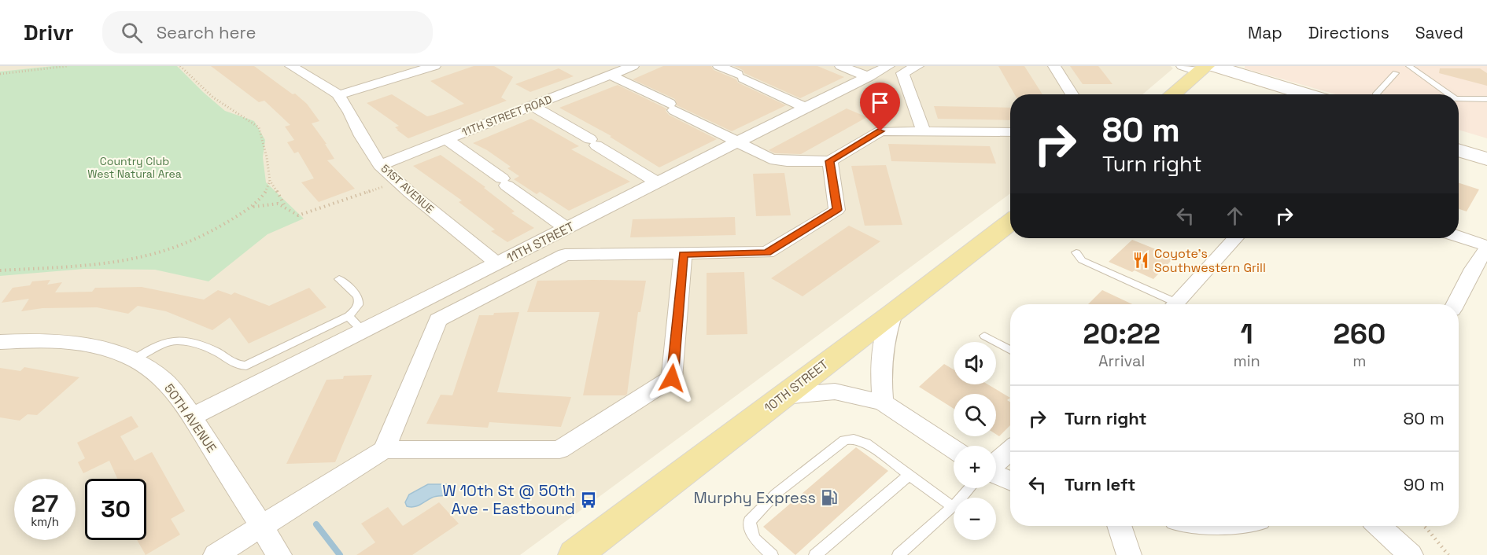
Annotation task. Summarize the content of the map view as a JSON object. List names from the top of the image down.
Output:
{
  "streets": {
    "main road": ["10TH STREET"],
    "street": [
      "11TH STREET ROAD",
      "51ST AVENUE",
      "11TH STREET",
      "50TH AVENUE"
    ]
  },
  "crossings": [
    ["11TH STREET ROAD", "51ST AVENUE"],
    ["51ST AVENUE", "11TH STREET"],
    ["11TH STREET", "50TH AVENUE"]
  ],
  "parks": ["Country Club West Natural Area"],
  "places": {
    "restaurant": ["Coyote's Southwestern Grill"],
    "fuel station": ["Murphy Express"],
    "bus stop": ["W 10th St @ 50th Ave - Eastbound"]
  },
  "page": {
    "header": "Drivr",
    "search": "Search here",
    "nav": ["Map", "Directions", "Saved"],
    "turn": ["80 m", "Turn right"],
    "eta": [
      "20:22",
      "Arrival",
      "1",
      "min",
      "260",
      "m"
    ],
    "map_buttons": ["+", "−"],
    "list": [
      {
        "name": "Turn right",
        "value": "80 m"
      },
      {
        "name": "Turn left",
        "value": "90 m"
      }
    ],
    "speed": "27 km/h",
    "limit": "30"
  }
}
